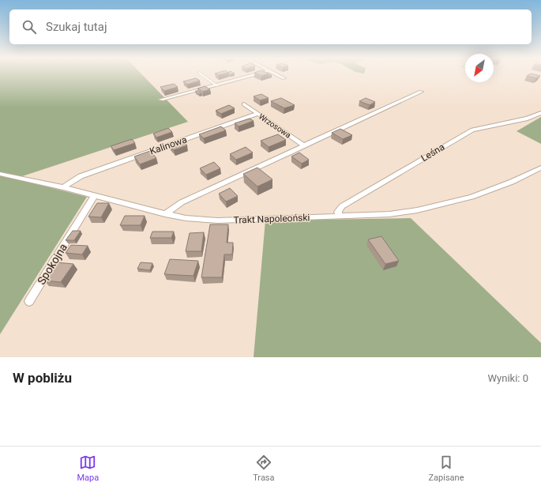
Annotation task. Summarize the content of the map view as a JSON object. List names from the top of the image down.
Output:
{
  "streets": {
    "street": [
      "Wrzosowa",
      "Kalinowa",
      "Leśna",
      "Trakt Napoleoński",
      "Spokojna"
    ]
  },
  "crossings": [
    ["Wrzosowa", "Kalinowa"],
    ["Kalinowa", "Trakt Napoleoński"],
    ["Leśna", "Trakt Napoleoński"],
    ["Trakt Napoleoński", "Spokojna"]
  ],
  "north": "bottom left",
  "page": {
    "search": "Szukaj tutaj",
    "heading": ["W pobliżu", "Wyniki: 0"],
    "nav": ["Mapa", "Trasa", "Zapisane"]
  }
}
